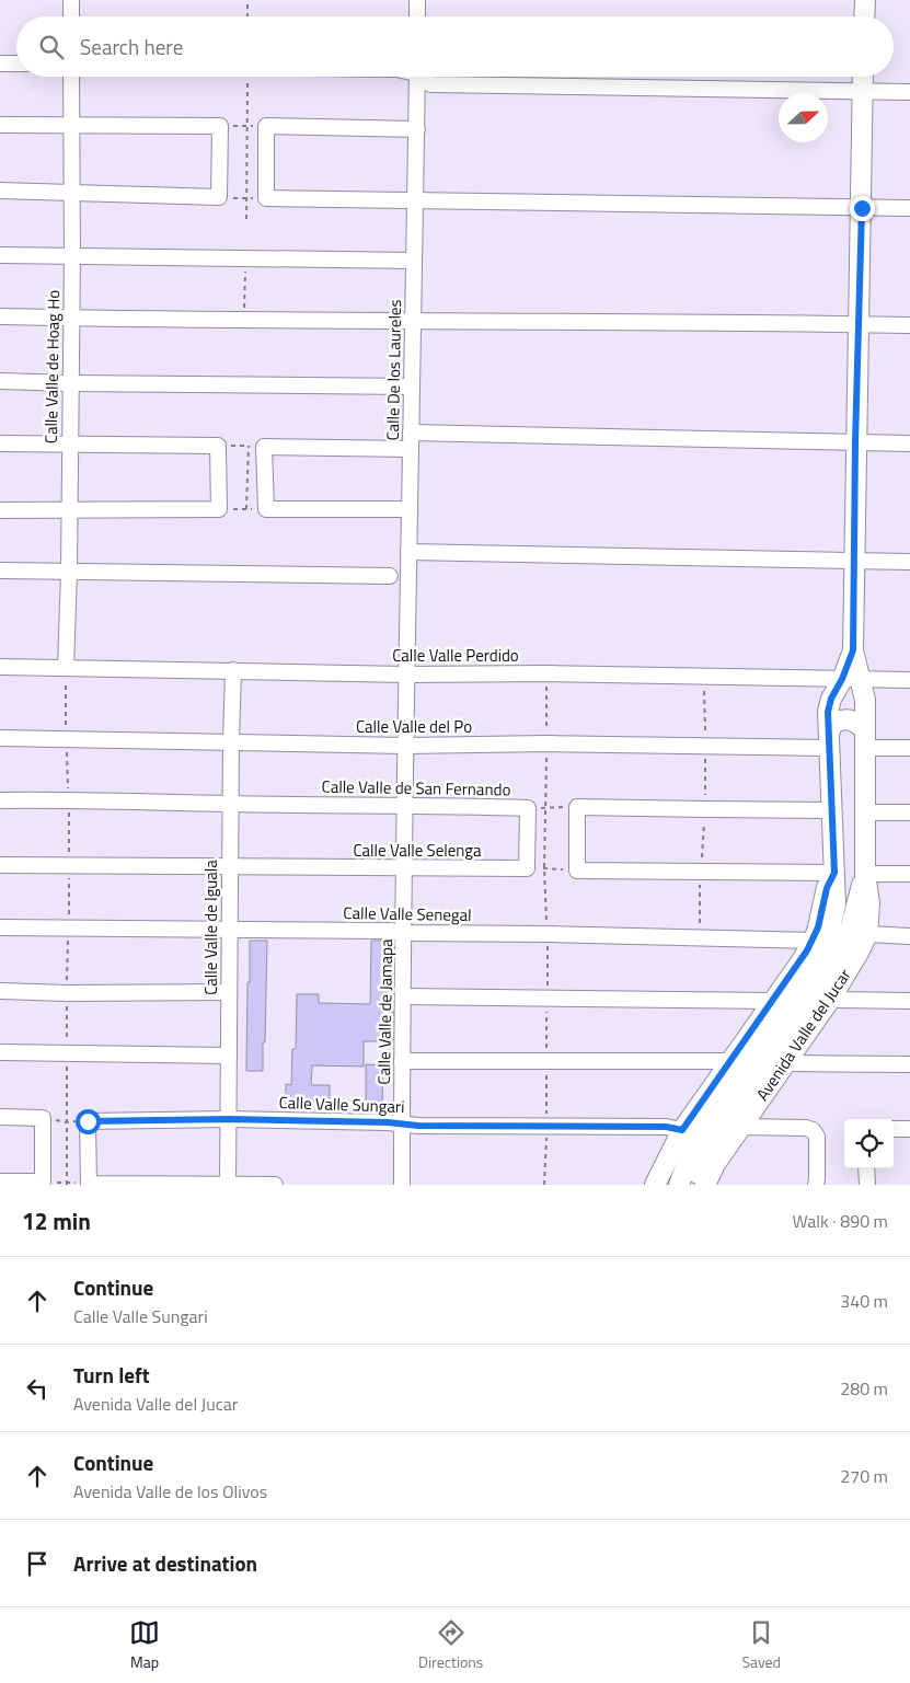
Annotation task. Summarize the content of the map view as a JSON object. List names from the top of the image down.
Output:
{
  "streets": {
    "main road": ["Avenida Valle del Jucar"],
    "street": [
      "Calle Valle de Hoag Ho",
      "Calle De los Laureles",
      "Calle Valle Perdido",
      "Calle Valle del Po",
      "Calle Valle de San Fernando",
      "Calle Valle Selenga",
      "Calle Valle Senegal",
      "Calle Valle de Iguala",
      "Calle Valle de Jamapa",
      "Calle Valle Sungari"
    ]
  },
  "crossings": [
    ["Calle Valle de Hoag Ho", "Calle Valle Perdido"],
    ["Calle De los Laureles", "Calle Valle Perdido"],
    ["Calle De los Laureles", "Calle Valle de Jamapa"],
    ["Calle Valle Perdido", "Calle Valle de Iguala"],
    ["Calle Valle Perdido", "Calle Valle de Jamapa"],
    ["Calle Valle Perdido", "Avenida Valle del Jucar"],
    ["Calle Valle del Po", "Calle Valle de Iguala"],
    ["Calle Valle del Po", "Calle Valle de Jamapa"],
    ["Calle Valle del Po", "Avenida Valle del Jucar"],
    ["Calle Valle de San Fernando", "Calle Valle de Iguala"],
    ["Calle Valle de San Fernando", "Calle Valle de Jamapa"],
    ["Calle Valle Selenga", "Calle Valle de Iguala"],
    ["Calle Valle Selenga", "Calle Valle de Jamapa"],
    ["Calle Valle Senegal", "Calle Valle de Iguala"],
    ["Calle Valle Senegal", "Calle Valle de Jamapa"],
    ["Calle Valle Senegal", "Avenida Valle del Jucar"],
    ["Calle Valle de Iguala", "Calle Valle Sungari"],
    ["Calle Valle de Jamapa", "Calle Valle Sungari"],
    ["Avenida Valle del Jucar", "Calle Valle Sungari"]
  ],
  "north": "right",
  "page": {
    "search": "Search here",
    "heading": ["12 min", "Walk · 890 m"],
    "list": [
      ["Continue", "Calle Valle Sungari", "340 m"],
      ["Turn left", "Avenida Valle del Jucar", "280 m"],
      ["Continue", "Avenida Valle de los Olivos", "270 m"],
      "Arrive at destination"
    ],
    "nav": ["Map", "Directions", "Saved"]
  }
}
